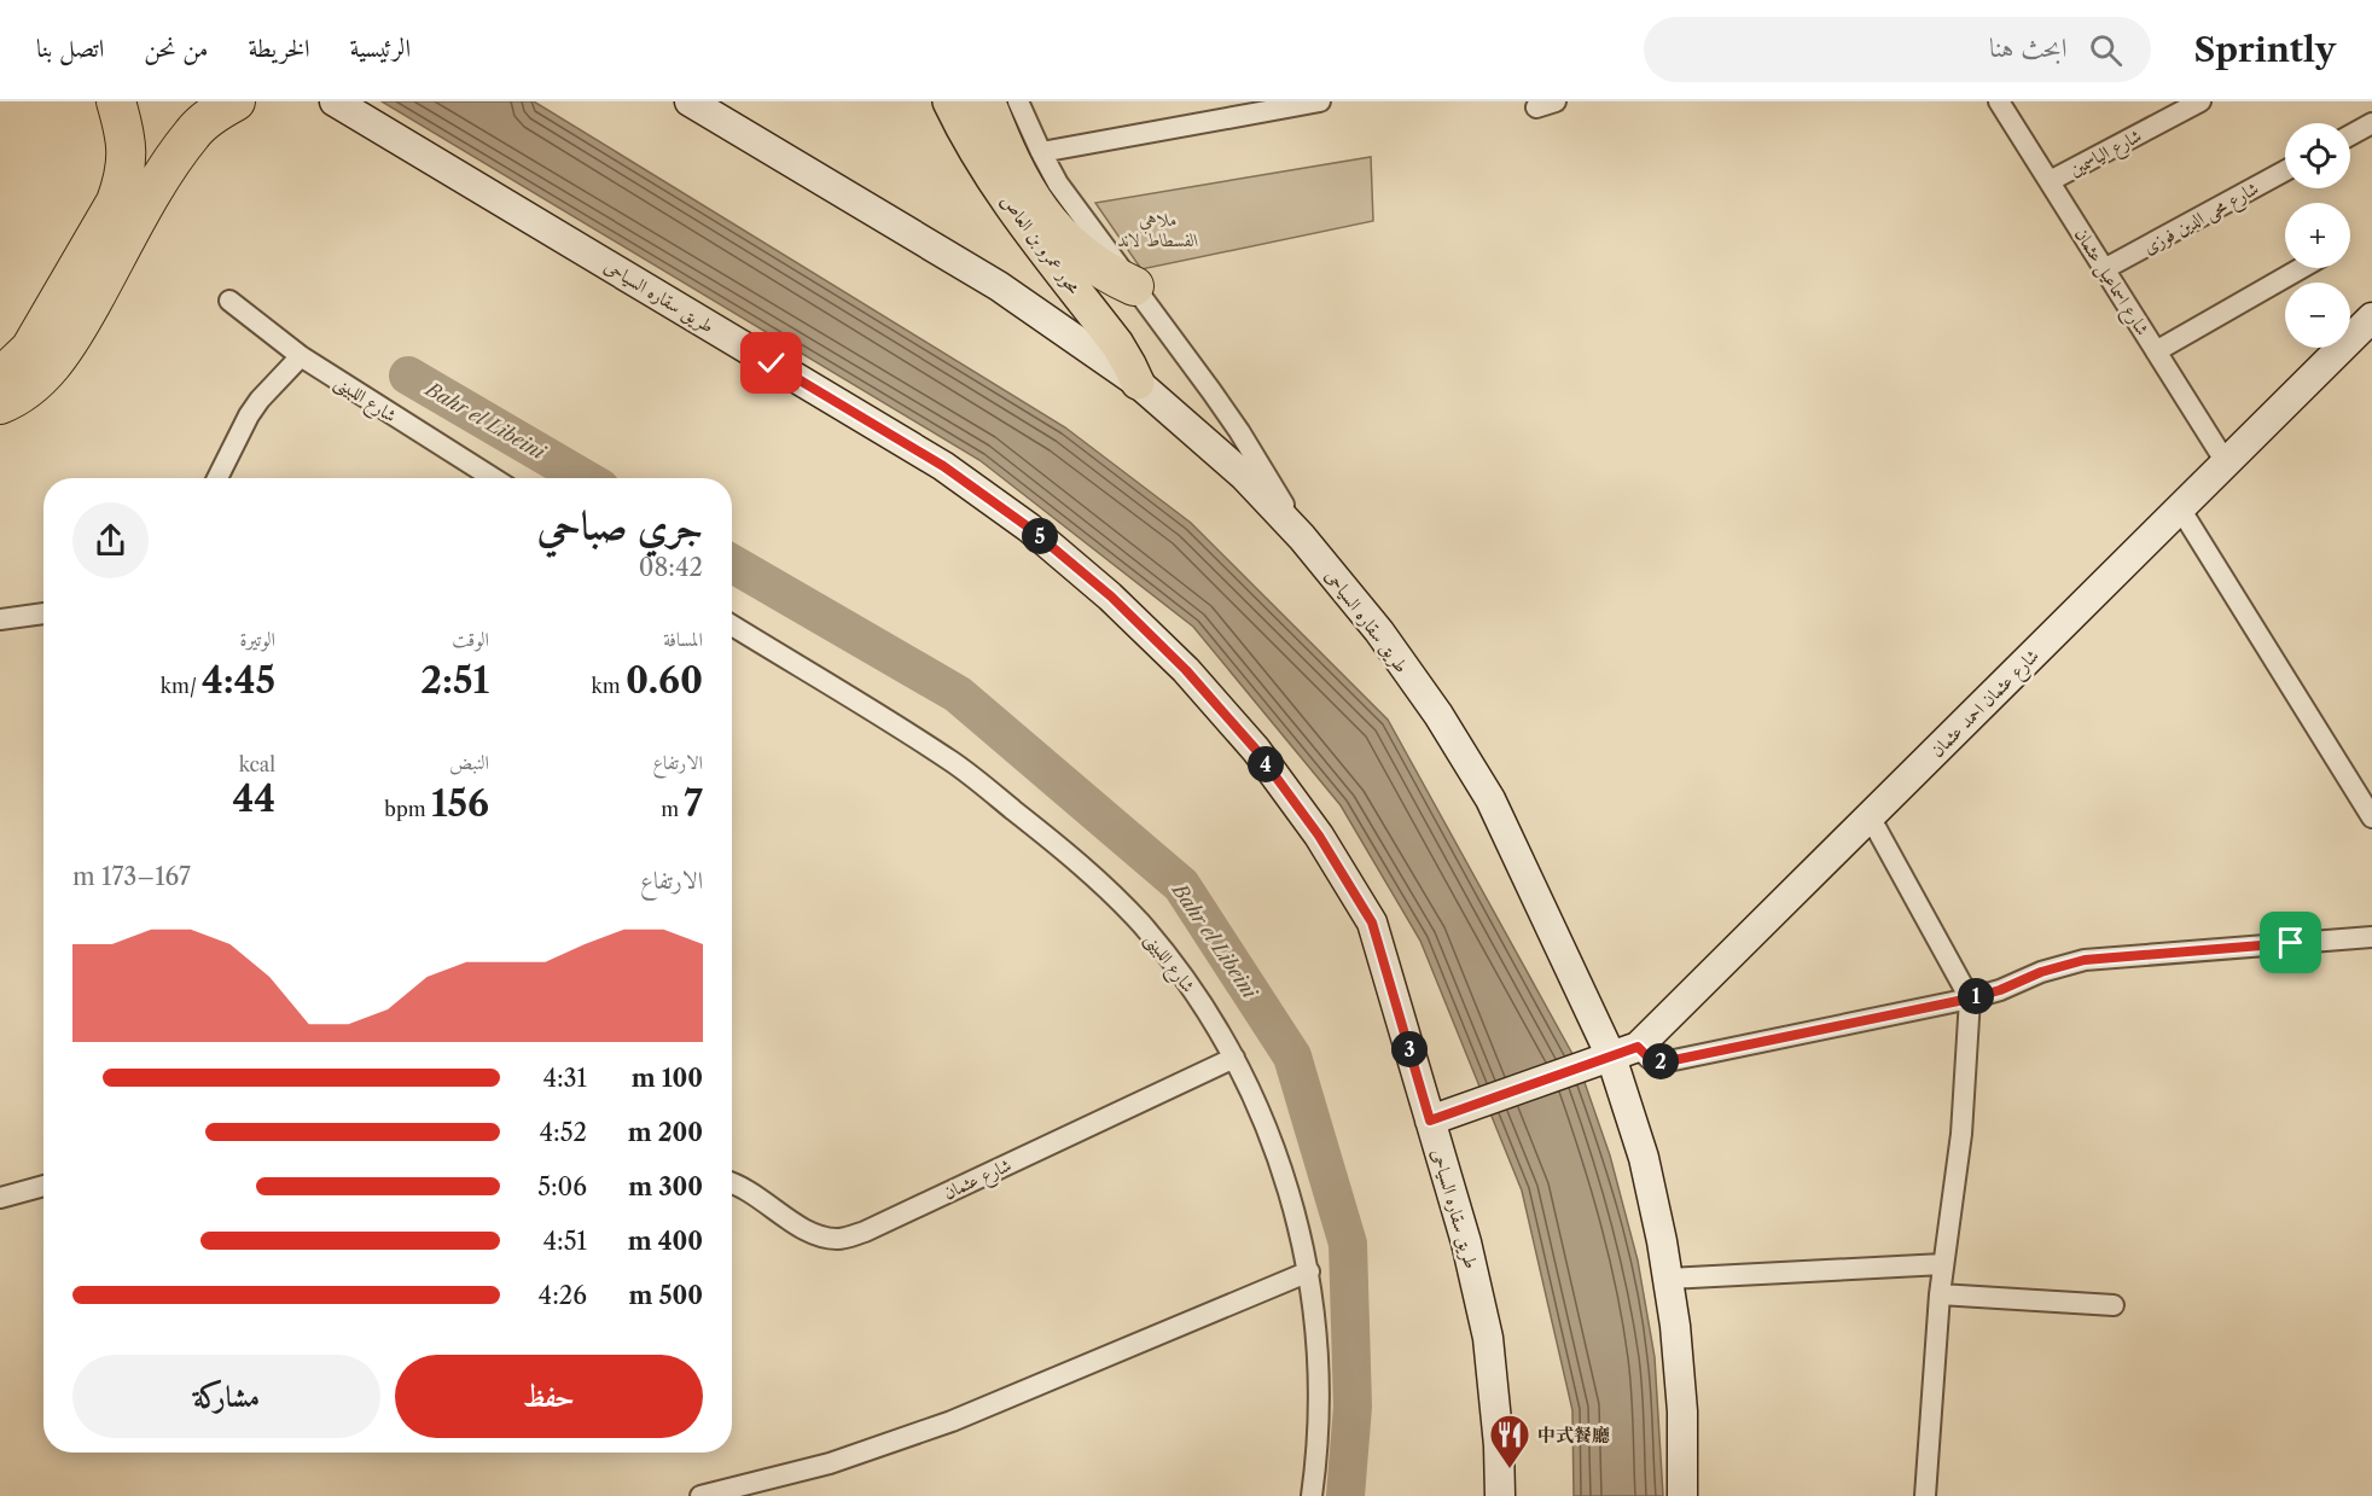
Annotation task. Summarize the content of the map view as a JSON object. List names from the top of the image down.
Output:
{
  "streets": {
    "main road": ["محور عمرو بن العاص", "طريق سقاره السياحى", "شارع عثمان احمد عثمان"],
    "street": [
      "شارع الياسمين",
      "شارع محى الدين فوزى",
      "شارع اسماعيل عثمان",
      "شارع اللبينى",
      "شارع عثمان"
    ]
  },
  "crossings": [
    ["شارع الياسمين", "شارع اسماعيل عثمان"],
    ["شارع محى الدين فوزى", "شارع اسماعيل عثمان"],
    ["محور عمرو بن العاص", "طريق سقاره السياحى"],
    ["شارع اسماعيل عثمان", "شارع عثمان احمد عثمان"],
    ["طريق سقاره السياحى", "شارع عثمان احمد عثمان"],
    ["شارع اللبينى", "شارع عثمان"]
  ],
  "water": ["Bahr el Libeini"],
  "parks": ["ملاهي الفسطاط لاند"],
  "places": {
    "restaurant": ["中式餐廳"]
  },
  "page": {
    "header": "Sprintly",
    "search": "ابحث هنا",
    "nav": [
      "الرئيسية",
      "الخريطة",
      "من نحن",
      "اتصل بنا"
    ],
    "map_buttons": ["+", "−"],
    "heading": ["جري صباحي", "08:42"],
    "pins": [
      "5",
      "4",
      "1",
      "3",
      "2"
    ],
    "stats": [
      ["المسافة", "0.60 km"],
      ["الوقت", "2:51"],
      ["الوتيرة", "4:45 /km"],
      ["الارتفاع", "7 m"],
      ["النبض", "156 bpm"],
      ["kcal", "44"]
    ],
    "chart": ["الارتفاع", "167–173 m"],
    "list": [
      {
        "name": "100 m",
        "note": "4:31"
      },
      {
        "name": "200 m",
        "note": "4:52"
      },
      {
        "name": "300 m",
        "note": "5:06"
      },
      {
        "name": "400 m",
        "note": "4:51"
      },
      {
        "name": "500 m",
        "note": "4:26"
      }
    ],
    "buttons": ["حفظ", "مشاركة"]
  }
}
